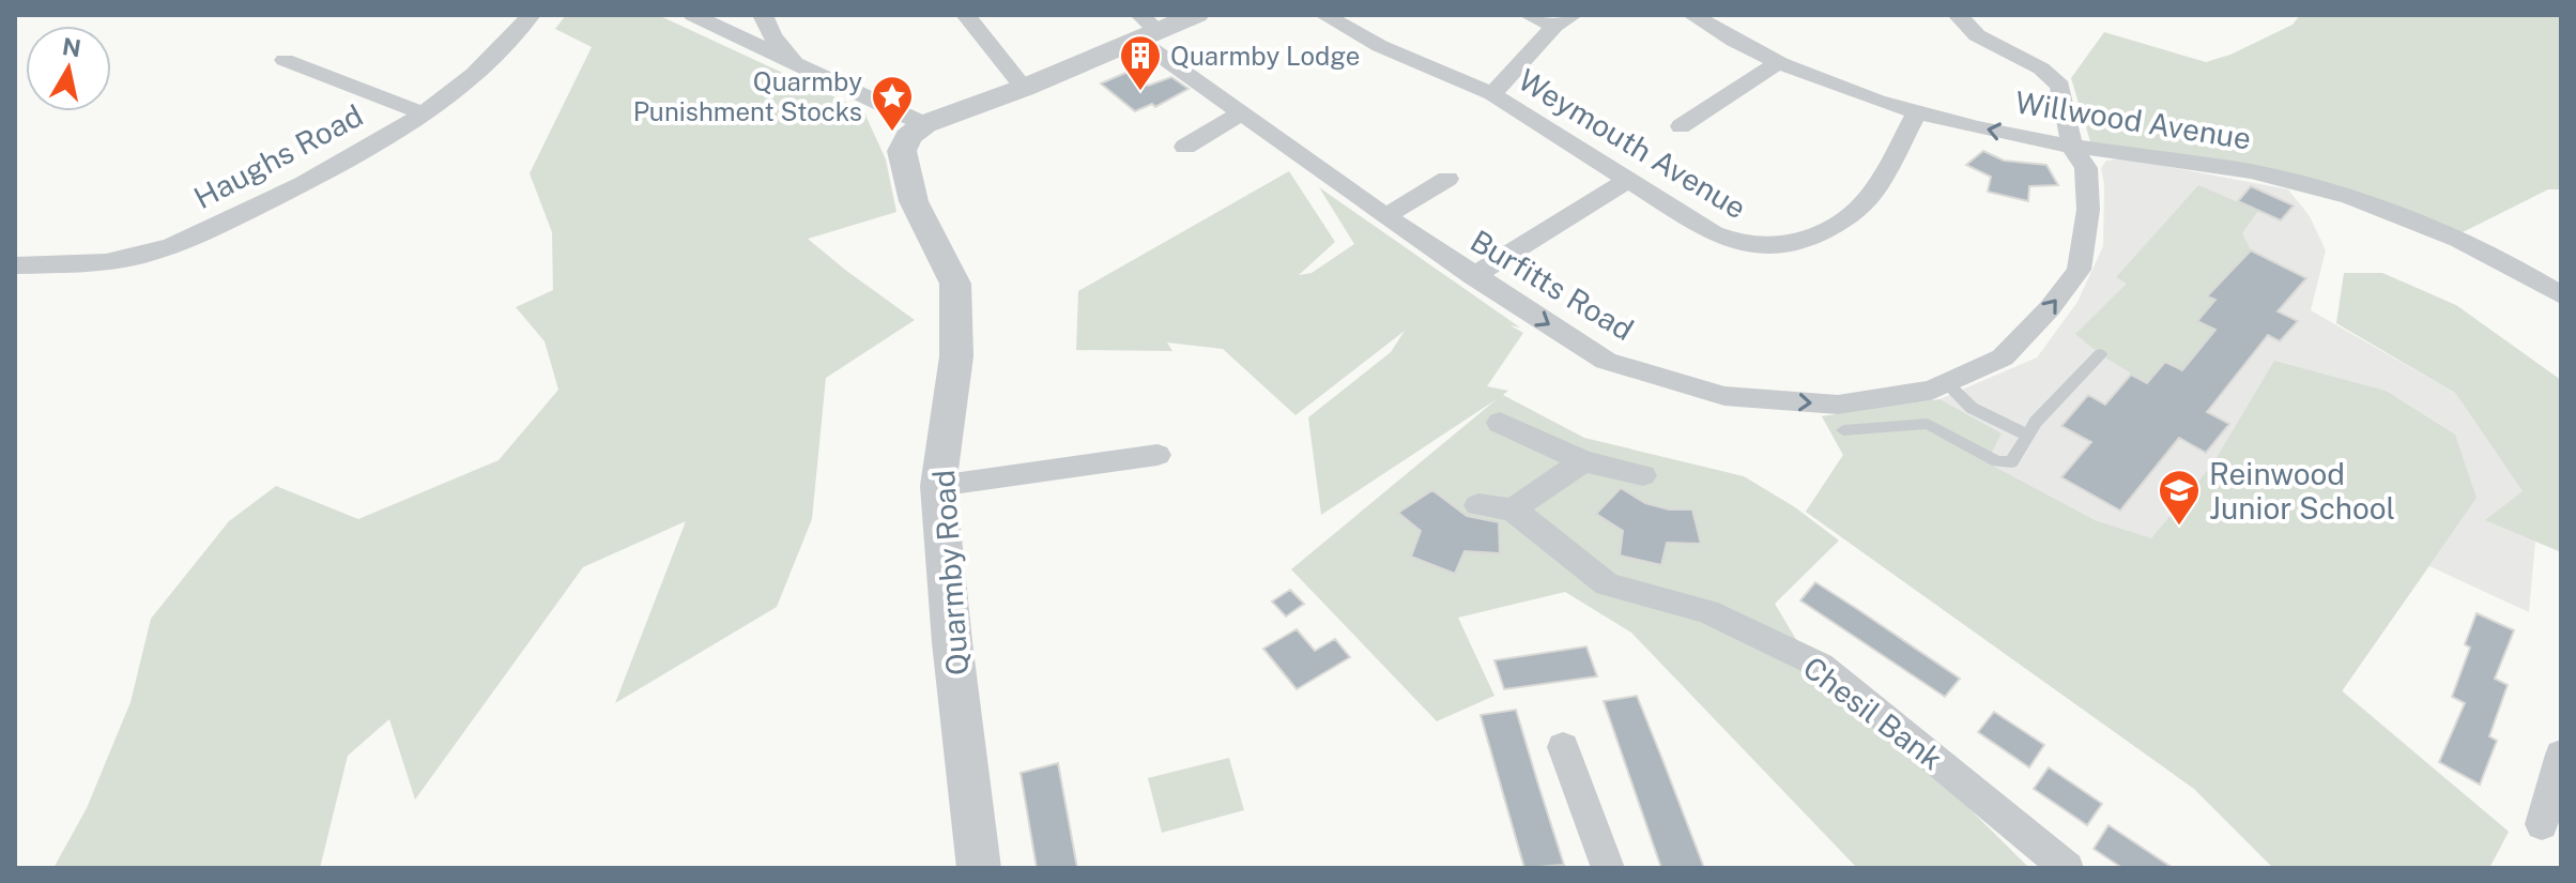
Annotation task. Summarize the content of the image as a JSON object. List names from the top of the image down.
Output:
{
  "streets": {
    "street": [
      "Willwood Avenue",
      "Weymouth Avenue",
      "Haughs Road",
      "Burfitts Road",
      "Quarmby Road",
      "Chesil Bank"
    ]
  },
  "crossings": [
    ["Willwood Avenue", "Weymouth Avenue"],
    ["Willwood Avenue", "Burfitts Road"]
  ],
  "places": {
    "building": ["Quarmby Lodge"],
    "place": ["Quarmby Punishment Stocks"],
    "school or university": ["Reinwood Junior School"]
  },
  "north": "top"
}
